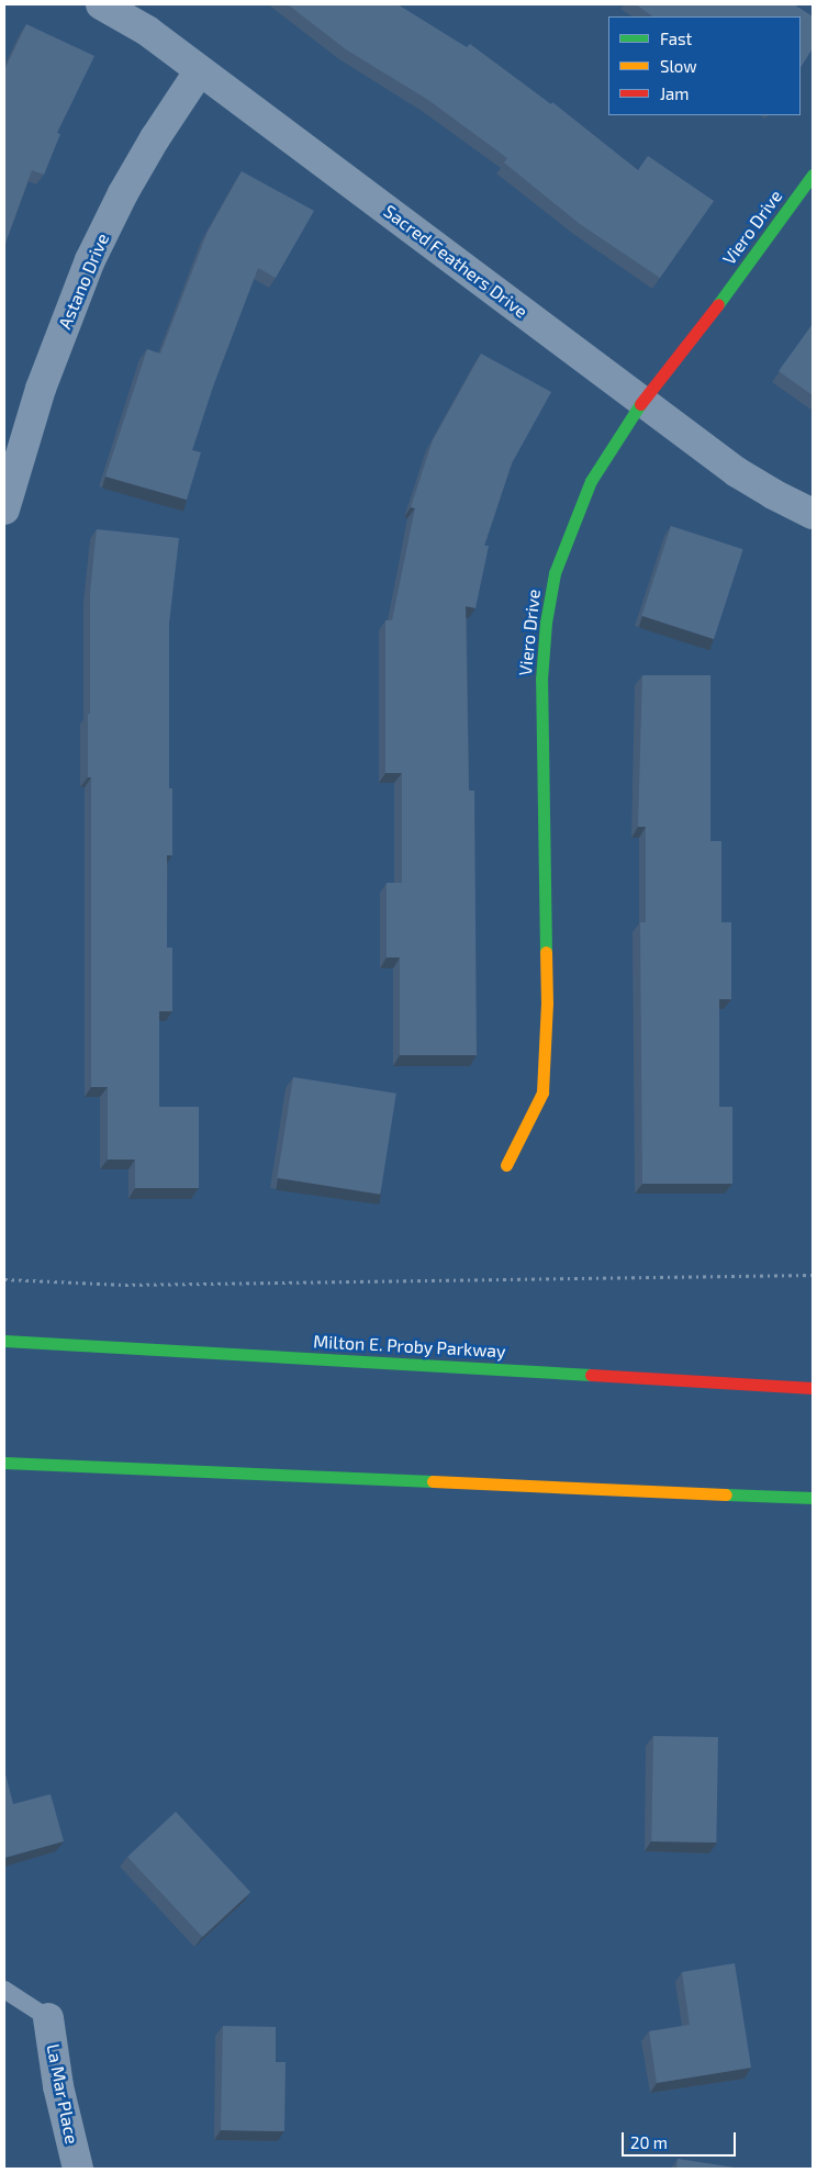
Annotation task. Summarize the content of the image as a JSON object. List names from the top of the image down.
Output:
{
  "streets": {
    "main road": ["Viero Drive", "Milton E. Proby Parkway"],
    "street": ["Sacred Feathers Drive", "Astano Drive", "La Mar Place"]
  },
  "crossings": [
    ["Viero Drive", "Sacred Feathers Drive"],
    ["Sacred Feathers Drive", "Astano Drive"]
  ],
  "legend": ["Fast", "Slow", "Jam"],
  "scale_bar": "20 m"
}
